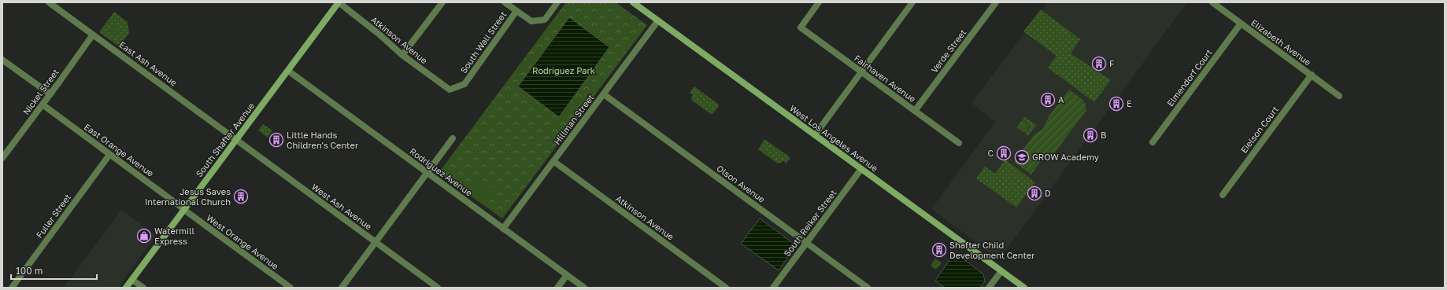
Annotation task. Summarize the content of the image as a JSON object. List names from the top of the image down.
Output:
{
  "streets": {
    "street": [
      "Atkinson Avenue",
      "South Wall Street",
      "Elizabeth Avenue",
      "Verde Street",
      "East Ash Avenue",
      "Elmendorf Court",
      "Fairhaven Avenue",
      "Nickel Street",
      "Hillman Street",
      "Eielson Court",
      "West Los Angeles Avenue",
      "South Shafter Avenue",
      "East Orange Avenue",
      "Rodriguez Avenue",
      "Olson Avenue",
      "West Ash Avenue",
      "Fuller Street",
      "South Reiker Street",
      "West Orange Avenue"
    ]
  },
  "crossings": [
    ["Atkinson Avenue", "South Wall Street"],
    ["Atkinson Avenue", "Hillman Street"],
    ["Atkinson Avenue", "South Shafter Avenue"],
    ["Elizabeth Avenue", "Elmendorf Court"],
    ["Elizabeth Avenue", "Eielson Court"],
    ["Verde Street", "Fairhaven Avenue"],
    ["East Ash Avenue", "Nickel Street"],
    ["East Ash Avenue", "South Shafter Avenue"],
    ["East Ash Avenue", "West Ash Avenue"],
    ["Nickel Street", "East Orange Avenue"],
    ["Hillman Street", "West Los Angeles Avenue"],
    ["Hillman Street", "Rodriguez Avenue"],
    ["Hillman Street", "Olson Avenue"],
    ["West Los Angeles Avenue", "South Reiker Street"],
    ["South Shafter Avenue", "East Orange Avenue"],
    ["South Shafter Avenue", "Rodriguez Avenue"],
    ["South Shafter Avenue", "West Ash Avenue"],
    ["South Shafter Avenue", "West Orange Avenue"],
    ["East Orange Avenue", "Fuller Street"],
    ["East Orange Avenue", "West Orange Avenue"],
    ["Olson Avenue", "South Reiker Street"]
  ],
  "parks": ["Rodriguez Park"],
  "places": {
    "building": [
      "F",
      "A",
      "E",
      "B",
      "Little Hands Children's Center",
      "C",
      "D",
      "Jesus Saves International Church",
      "Shafter Child Development Center"
    ],
    "school or university": ["GROW Academy"],
    "shop": ["Watermill Express"]
  },
  "scale_bar": "100 m"
}
